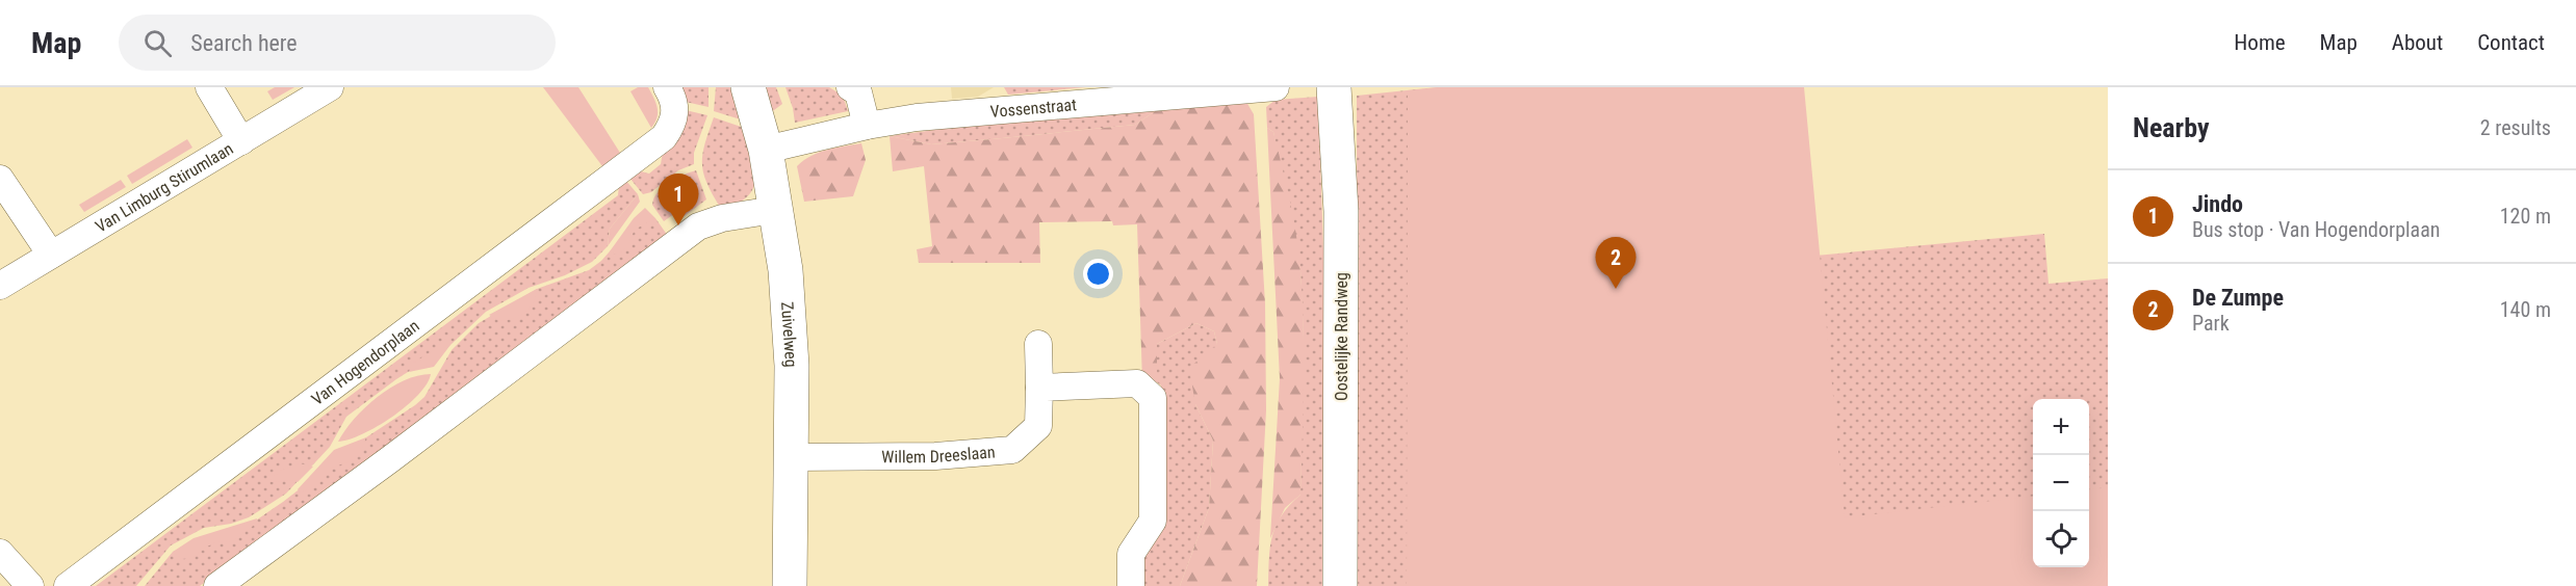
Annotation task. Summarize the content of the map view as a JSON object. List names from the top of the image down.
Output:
{
  "streets": {
    "street": [
      "Vossenstraat",
      "Van Limburg Stirumlaan",
      "Zuivelweg",
      "Oostelijke Randweg",
      "Van Hogendorplaan",
      "Willem Dreeslaan"
    ]
  },
  "crossings": [
    ["Vossenstraat", "Zuivelweg"],
    ["Zuivelweg", "Willem Dreeslaan"]
  ],
  "page": {
    "header": "Map",
    "search": "Search here",
    "nav": [
      "Home",
      "Map",
      "About",
      "Contact"
    ],
    "heading": ["Nearby", "2 results"],
    "list": [
      {
        "mark": "1",
        "name": "Jindo",
        "note": "Bus stop · Van Hogendorplaan",
        "value": "120 m"
      },
      {
        "mark": "2",
        "name": "De Zumpe",
        "note": "Park",
        "value": "140 m"
      }
    ],
    "pins": ["1", "2"],
    "map_buttons": ["+", "−"]
  }
}
